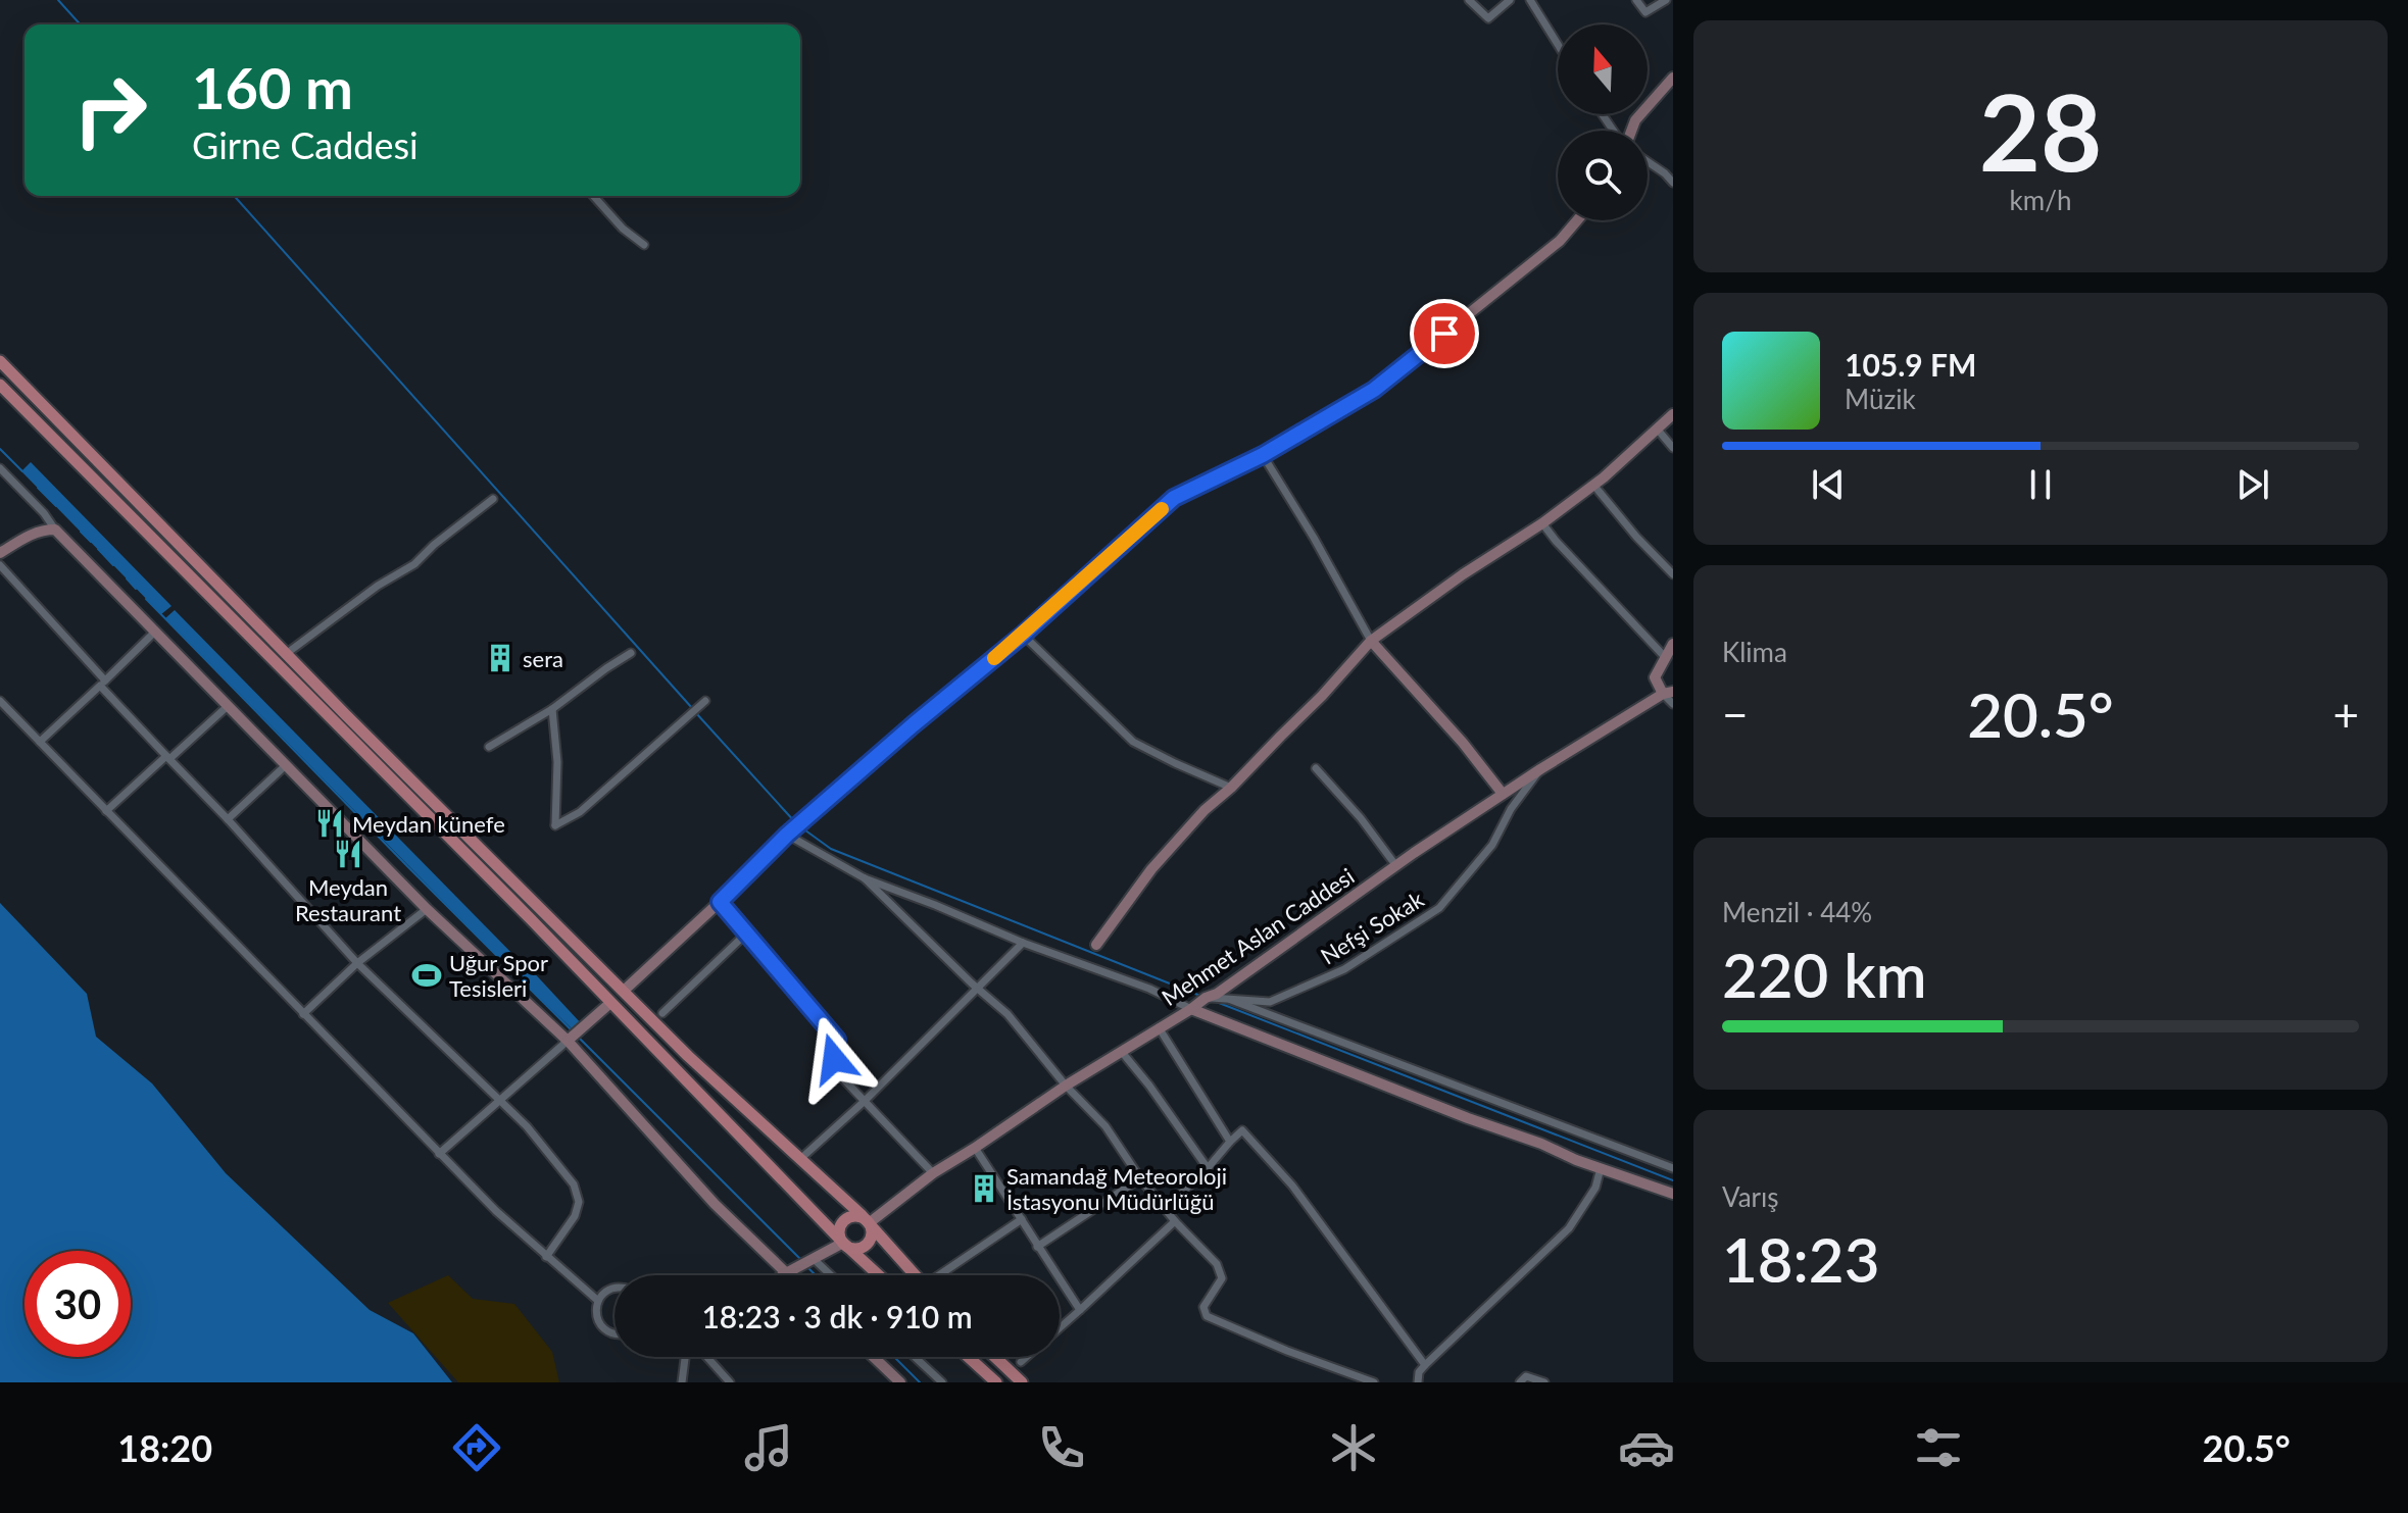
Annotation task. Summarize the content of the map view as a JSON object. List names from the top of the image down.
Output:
{
  "streets": {
    "street": ["Nefşi Sokak", "Mehmet Aslan Caddesi"]
  },
  "crossings": [
    ["Nefşi Sokak", "Mehmet Aslan Caddesi"]
  ],
  "places": {
    "building": ["sera", "Samandağ Meteoroloji İstasyonu Müdürlüğü"],
    "restaurant": ["Meydan künefe", "Meydan Restaurant"],
    "sports": ["Uğur Spor Tesisleri"]
  },
  "north": "top",
  "page": {
    "tile": [
      ["28", "km/h"],
      "Klima",
      ["Menzil · 44%", "220 km"],
      ["Varış", "18:23"]
    ],
    "turn": ["160 m", "Girne Caddesi"],
    "song": ["105.9 FM", "Müzik"],
    "heat": ["−", "20.5°", "+"],
    "limit": "30",
    "trip": "18:23 · 3 dk · 910 m",
    "tabs": ["18:20", "20.5°"]
  }
}
